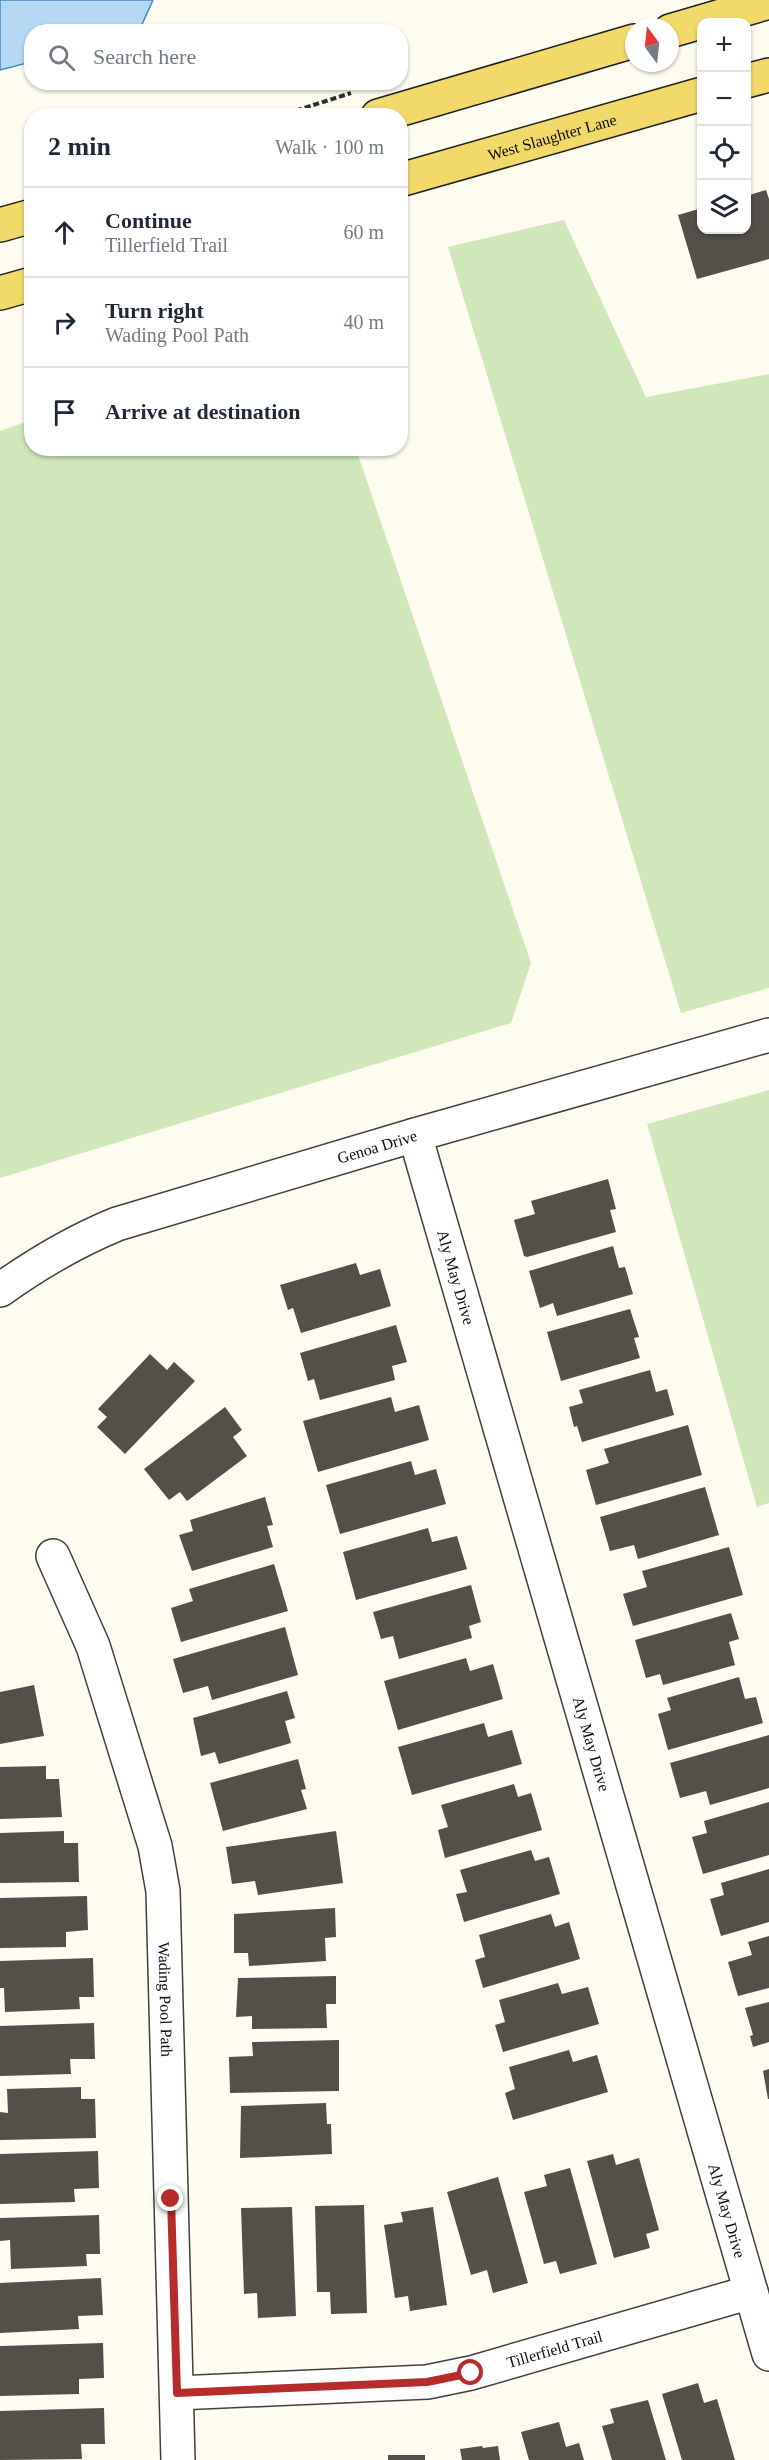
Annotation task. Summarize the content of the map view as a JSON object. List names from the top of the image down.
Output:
{
  "streets": {
    "main road": ["West Slaughter Lane"],
    "street": [
      "Genoa Drive",
      "Aly May Drive",
      "Wading Pool Path",
      "Tillerfield Trail"
    ]
  },
  "crossings": [
    ["Genoa Drive", "Aly May Drive"],
    ["Aly May Drive", "Tillerfield Trail"],
    ["Wading Pool Path", "Tillerfield Trail"]
  ],
  "north": "top",
  "page": {
    "map_buttons": ["+", "−"],
    "search": "Search here",
    "heading": ["2 min", "Walk · 100 m"],
    "list": [
      ["Continue", "Tillerfield Trail", "60 m"],
      ["Turn right", "Wading Pool Path", "40 m"],
      "Arrive at destination"
    ]
  }
}
